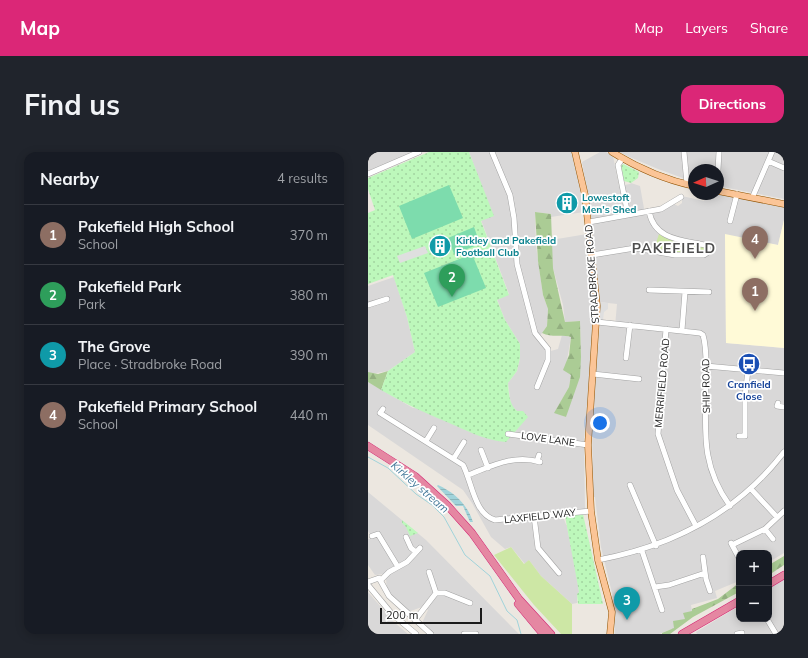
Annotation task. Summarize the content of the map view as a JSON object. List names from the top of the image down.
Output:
{
  "streets": {
    "main road": ["STRADBROKE ROAD"],
    "street": [
      "MERRIFIELD ROAD",
      "SHIP ROAD",
      "LOVE LANE",
      "LAXFIELD WAY"
    ]
  },
  "crossings": [
    ["STRADBROKE ROAD", "SHIP ROAD"],
    ["STRADBROKE ROAD", "LOVE LANE"],
    ["STRADBROKE ROAD", "LAXFIELD WAY"],
    ["MERRIFIELD ROAD", "SHIP ROAD"]
  ],
  "districts": ["PAKEFIELD"],
  "water": ["Kirkley stream"],
  "places": {
    "building": ["Lowestoft Men's Shed", "Kirkley and Pakefield Football Club"],
    "bus stop": ["Cranfield Close"]
  },
  "scale_bar": "200 m",
  "north": "left",
  "page": {
    "header": "Map",
    "nav": ["Map", "Layers", "Share"],
    "buttons": "Directions",
    "title": "Find us",
    "heading": ["Nearby", "4 results"],
    "list": [
      {
        "mark": "1",
        "name": "Pakefield High School",
        "note": "School",
        "value": "370 m"
      },
      {
        "mark": "2",
        "name": "Pakefield Park",
        "note": "Park",
        "value": "380 m"
      },
      {
        "mark": "3",
        "name": "The Grove",
        "note": "Place · Stradbroke Road",
        "value": "390 m"
      },
      {
        "mark": "4",
        "name": "Pakefield Primary School",
        "note": "School",
        "value": "440 m"
      }
    ],
    "pins": [
      "4",
      "2",
      "1",
      "3"
    ],
    "map_buttons": ["+", "−"],
    "scale": "200 m"
  }
}
